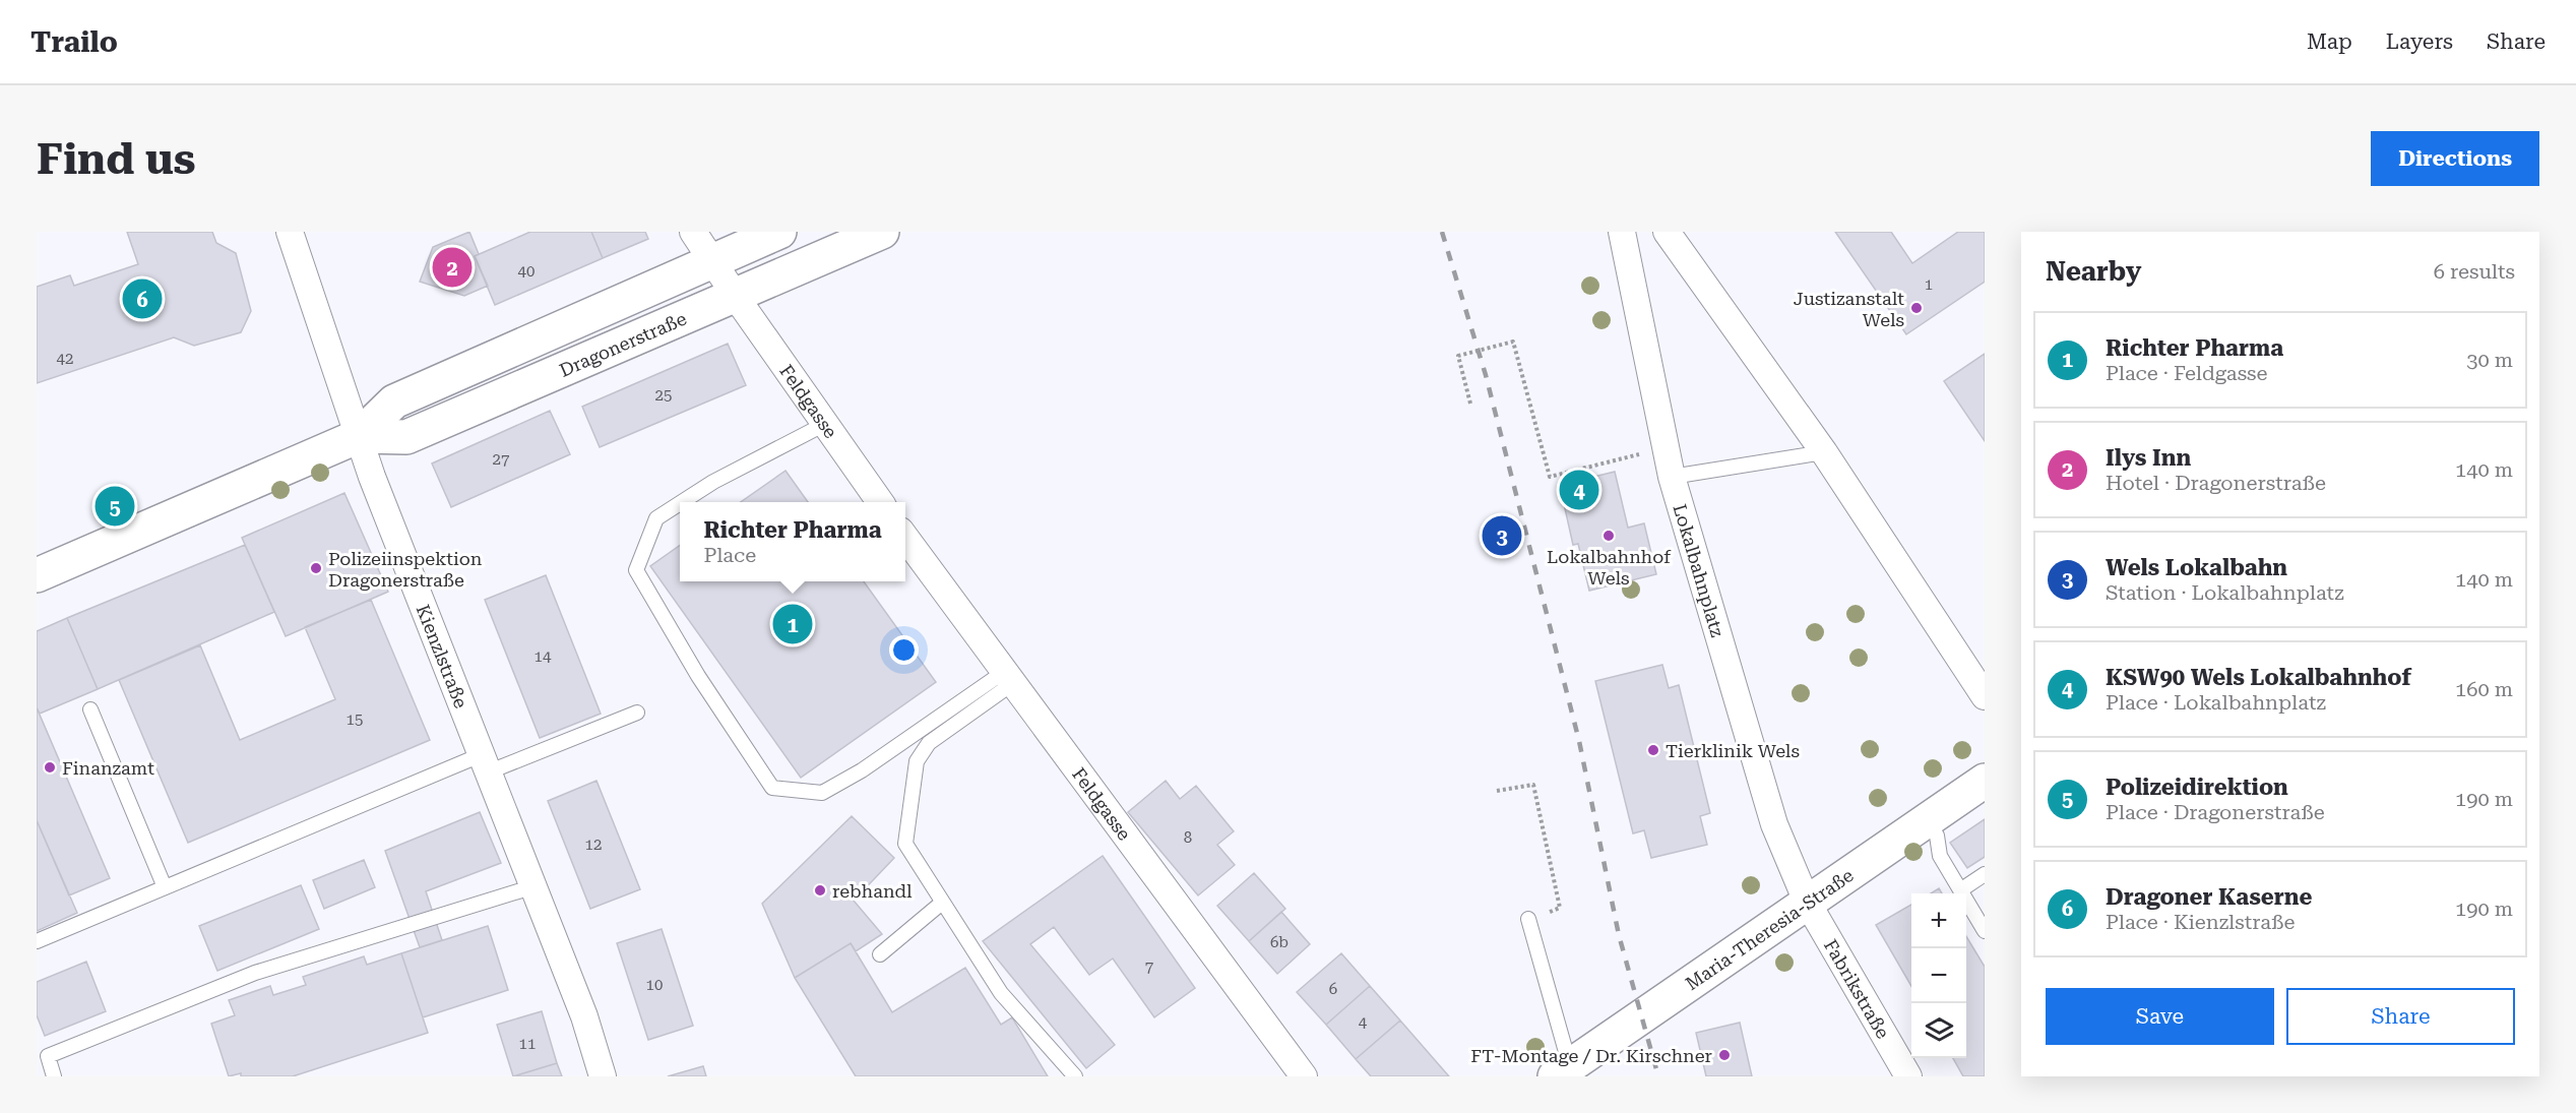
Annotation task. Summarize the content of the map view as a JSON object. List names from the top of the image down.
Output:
{
  "streets": {
    "main road": ["Dragonerstraße", "Maria-Theresia-Straße"],
    "street": [
      "Feldgasse",
      "Lokalbahnplatz",
      "Kienzlstraße",
      "Fabrikstraße"
    ]
  },
  "crossings": [
    ["Dragonerstraße", "Feldgasse"],
    ["Dragonerstraße", "Kienzlstraße"],
    ["Lokalbahnplatz", "Maria-Theresia-Straße"],
    ["Lokalbahnplatz", "Fabrikstraße"],
    ["Maria-Theresia-Straße", "Fabrikstraße"]
  ],
  "places": [
    "Justizanstalt Wels",
    "Lokalbahnhof Wels",
    "Polizeiinspektion Dragonerstraße",
    "Tierklinik Wels",
    "Finanzamt",
    "rebhandl",
    "FT-Montage / Dr. Kirschner"
  ],
  "house_numbers": [
    "40",
    "1",
    "42",
    "25",
    "27",
    "14",
    "15",
    "8",
    "12",
    "6b",
    "7",
    "10",
    "6",
    "4",
    "11"
  ],
  "page": {
    "header": "Trailo",
    "nav": ["Map", "Layers", "Share"],
    "buttons": [
      "Directions",
      ["Save", "Share"]
    ],
    "title": "Find us",
    "heading": ["Nearby", "6 results"],
    "pins": [
      "2",
      "6",
      "4",
      "5",
      "3",
      "1"
    ],
    "list": [
      {
        "mark": "1",
        "name": "Richter Pharma",
        "note": "Place · Feldgasse",
        "value": "30 m"
      },
      {
        "mark": "2",
        "name": "Ilys Inn",
        "note": "Hotel · Dragonerstraße",
        "value": "140 m"
      },
      {
        "mark": "3",
        "name": "Wels Lokalbahn",
        "note": "Station · Lokalbahnplatz",
        "value": "140 m"
      },
      {
        "mark": "4",
        "name": "KSW90 Wels Lokalbahnhof",
        "note": "Place · Lokalbahnplatz",
        "value": "160 m"
      },
      {
        "mark": "5",
        "name": "Polizeidirektion",
        "note": "Place · Dragonerstraße",
        "value": "190 m"
      },
      {
        "mark": "6",
        "name": "Dragoner Kaserne",
        "note": "Place · Kienzlstraße",
        "value": "190 m"
      }
    ],
    "popup": ["Richter Pharma", "Place"],
    "map_buttons": ["+", "−"]
  }
}
